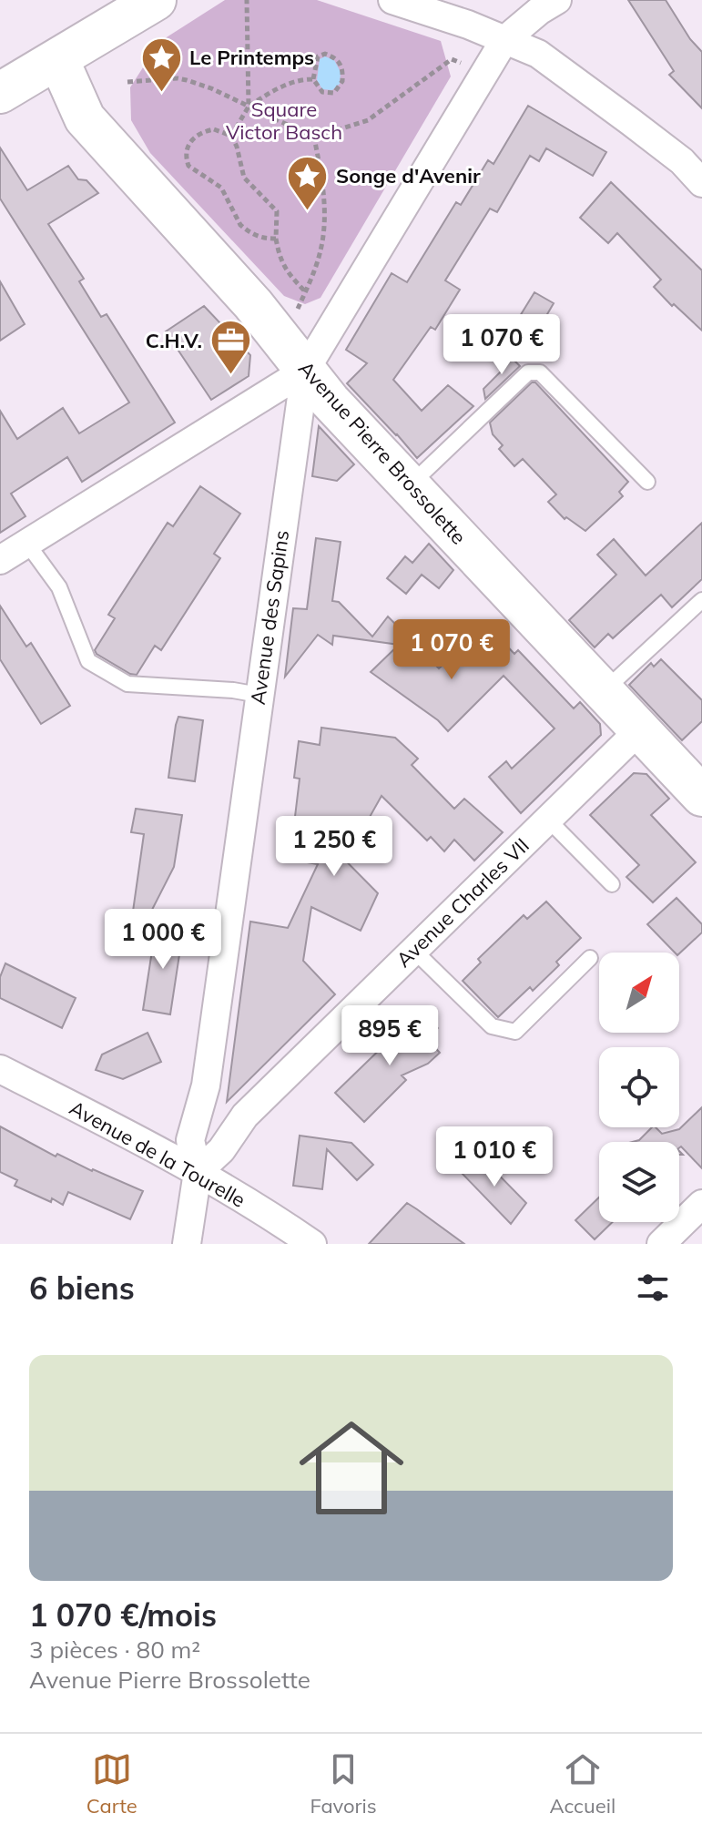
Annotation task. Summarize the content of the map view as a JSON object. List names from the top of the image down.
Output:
{
  "streets": {
    "street": [
      "Avenue Pierre Brossolette",
      "Avenue des Sapins",
      "Avenue Charles VII",
      "Avenue de la Tourelle"
    ]
  },
  "crossings": [
    ["Avenue Pierre Brossolette", "Avenue des Sapins"],
    ["Avenue Pierre Brossolette", "Avenue Charles VII"],
    ["Avenue des Sapins", "Avenue Charles VII"],
    ["Avenue des Sapins", "Avenue de la Tourelle"],
    ["Avenue Charles VII", "Avenue de la Tourelle"]
  ],
  "parks": ["Square Victor Basch"],
  "places": {
    "place": ["Le Printemps", "Songe d'Avenir"],
    "office": ["C.H.V."]
  },
  "north": "top right",
  "page": {
    "price": [
      "1 070 €",
      "1 070 €",
      "1 250 €",
      "1 000 €",
      "895 €",
      "1 010 €"
    ],
    "heading": "6 biens",
    "list": [
      {
        "name": "1 070 €/mois",
        "note": "3 pièces · 80 m² · Avenue Pierre Brossolette"
      }
    ],
    "tabs": ["Carte", "Favoris", "Accueil"]
  }
}
